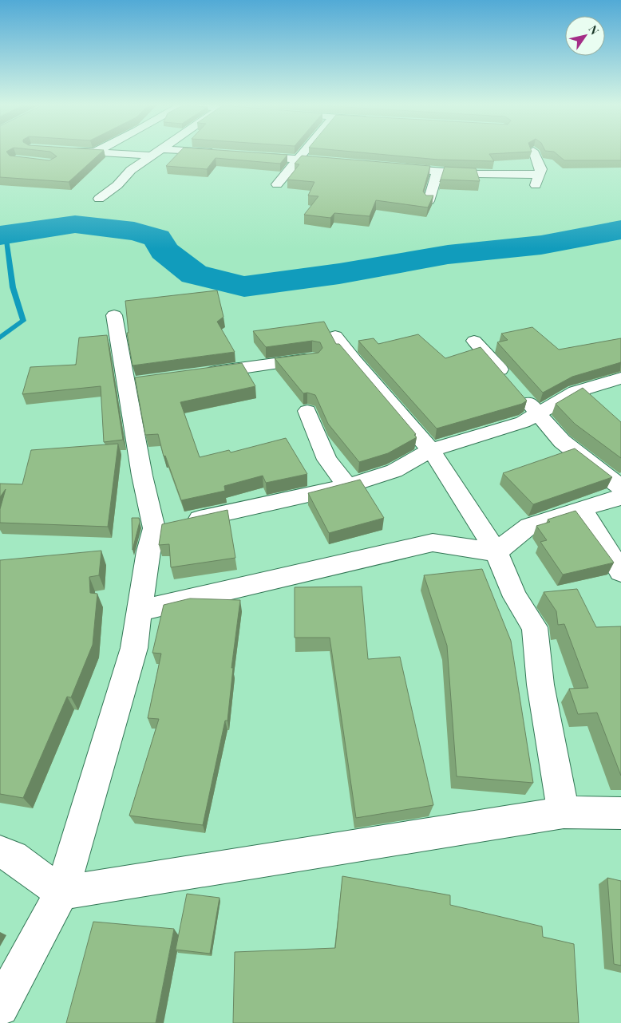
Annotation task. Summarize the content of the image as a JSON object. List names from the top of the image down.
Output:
{
  "north": "top right"
}
